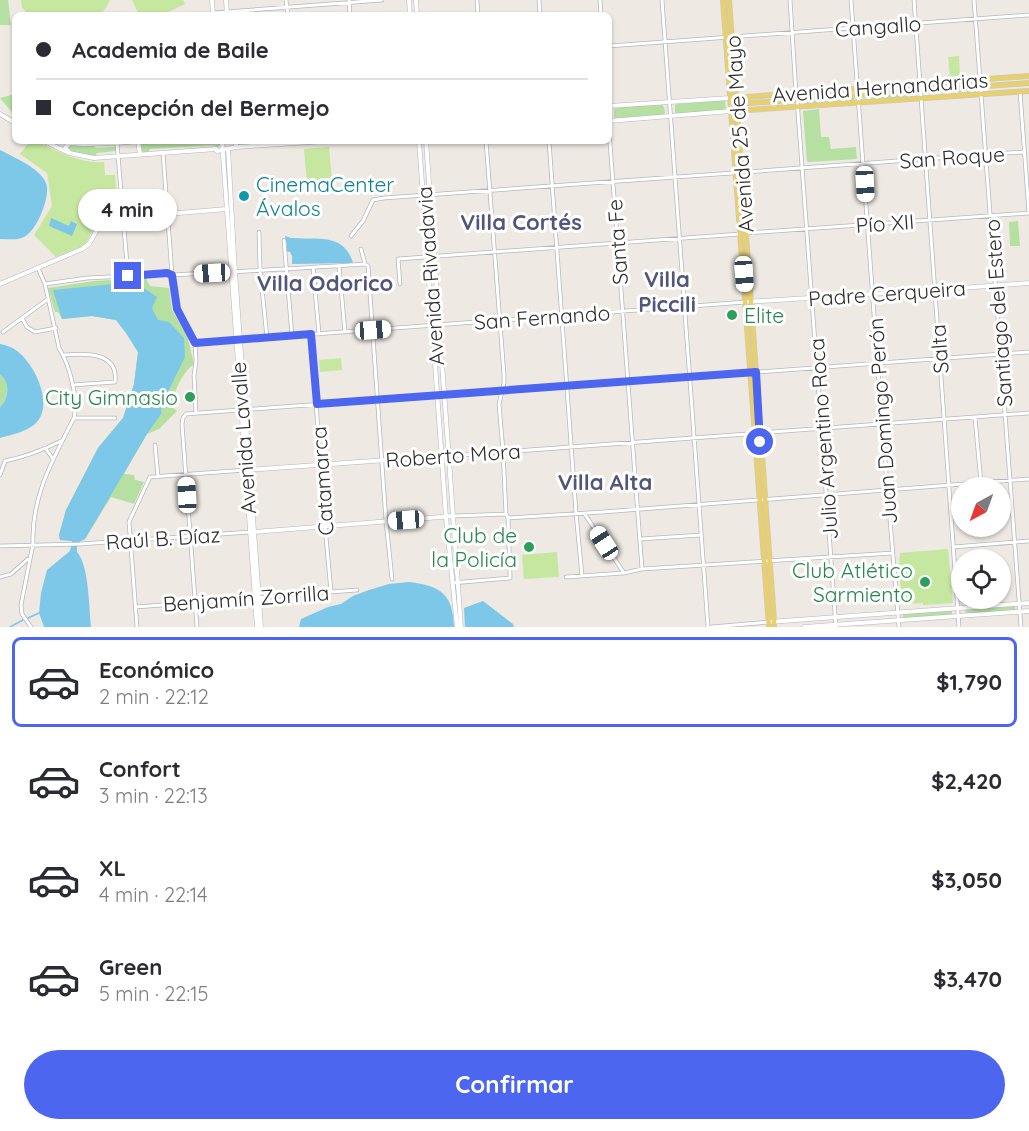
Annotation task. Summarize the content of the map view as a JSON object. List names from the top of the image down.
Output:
{
  "streets": {
    "main road": ["Avenida Hernandarias", "Avenida 25 de Mayo"],
    "street": [
      "Cangallo",
      "San Roque",
      "Pío XII",
      "Santa Fe",
      "Avenida Rivadavia",
      "Padre Cerqueira",
      "Santiago del Estero",
      "San Fernando",
      "Salta",
      "Juan Domingo Perón",
      "Avenida Lavalle",
      "Julio Argentino Roca",
      "Roberto Mora",
      "Catamarca",
      "Raúl B. Díaz",
      "Benjamín Zorrilla"
    ]
  },
  "crossings": [
    ["Cangallo", "Avenida 25 de Mayo"],
    ["Cangallo", "Santiago del Estero"],
    ["Cangallo", "Salta"],
    ["Cangallo", "Juan Domingo Perón"],
    ["Cangallo", "Julio Argentino Roca"],
    ["Avenida Hernandarias", "Avenida 25 de Mayo"],
    ["Avenida Hernandarias", "Santiago del Estero"],
    ["Avenida Hernandarias", "Salta"],
    ["Avenida Hernandarias", "Juan Domingo Perón"],
    ["Avenida Hernandarias", "Julio Argentino Roca"],
    ["Avenida 25 de Mayo", "San Roque"],
    ["Avenida 25 de Mayo", "Pío XII"],
    ["Avenida 25 de Mayo", "Padre Cerqueira"],
    ["Avenida 25 de Mayo", "San Fernando"],
    ["Avenida 25 de Mayo", "Roberto Mora"],
    ["Avenida 25 de Mayo", "Raúl B. Díaz"],
    ["San Roque", "Santa Fe"],
    ["San Roque", "Avenida Rivadavia"],
    ["San Roque", "Santiago del Estero"],
    ["San Roque", "Salta"],
    ["San Roque", "Juan Domingo Perón"],
    ["San Roque", "Julio Argentino Roca"],
    ["Pío XII", "Santa Fe"],
    ["Pío XII", "Avenida Rivadavia"],
    ["Pío XII", "Santiago del Estero"],
    ["Pío XII", "Salta"],
    ["Pío XII", "Juan Domingo Perón"],
    ["Pío XII", "Julio Argentino Roca"],
    ["Santa Fe", "San Fernando"],
    ["Santa Fe", "Roberto Mora"],
    ["Santa Fe", "Raúl B. Díaz"],
    ["Avenida Rivadavia", "San Fernando"],
    ["Avenida Rivadavia", "Roberto Mora"],
    ["Avenida Rivadavia", "Raúl B. Díaz"],
    ["Padre Cerqueira", "Santiago del Estero"],
    ["Padre Cerqueira", "San Fernando"],
    ["Padre Cerqueira", "Salta"],
    ["Padre Cerqueira", "Juan Domingo Perón"],
    ["Padre Cerqueira", "Julio Argentino Roca"],
    ["Santiago del Estero", "Roberto Mora"],
    ["Santiago del Estero", "Raúl B. Díaz"],
    ["San Fernando", "Avenida Lavalle"],
    ["San Fernando", "Catamarca"],
    ["Salta", "Roberto Mora"],
    ["Salta", "Raúl B. Díaz"],
    ["Juan Domingo Perón", "Roberto Mora"],
    ["Juan Domingo Perón", "Raúl B. Díaz"],
    ["Avenida Lavalle", "Roberto Mora"],
    ["Avenida Lavalle", "Raúl B. Díaz"],
    ["Avenida Lavalle", "Benjamín Zorrilla"],
    ["Julio Argentino Roca", "Roberto Mora"],
    ["Julio Argentino Roca", "Raúl B. Díaz"],
    ["Roberto Mora", "Catamarca"],
    ["Roberto Mora", "Raúl B. Díaz"],
    ["Catamarca", "Raúl B. Díaz"],
    ["Catamarca", "Benjamín Zorrilla"]
  ],
  "districts": [
    "Villa Cortés",
    "Villa Piccili",
    "Villa Odorico",
    "Villa Alta"
  ],
  "places": [
    "CinemaCenter Ávalos",
    "Elite",
    "City Gimnasio",
    "Club de la Policía",
    "Club Atlético Sarmiento"
  ],
  "north": "bottom left",
  "page": {
    "banner": ["Academia de Baile", "Concepción del Bermejo"],
    "bubble": "4 min",
    "list": [
      {
        "name": "Económico",
        "note": "2 min · 22:12",
        "value": "$1,790"
      },
      {
        "name": "Confort",
        "note": "3 min · 22:13",
        "value": "$2,420"
      },
      {
        "name": "XL",
        "note": "4 min · 22:14",
        "value": "$3,050"
      },
      {
        "name": "Green",
        "note": "5 min · 22:15",
        "value": "$3,470"
      }
    ],
    "buttons": "Confirmar"
  }
}
